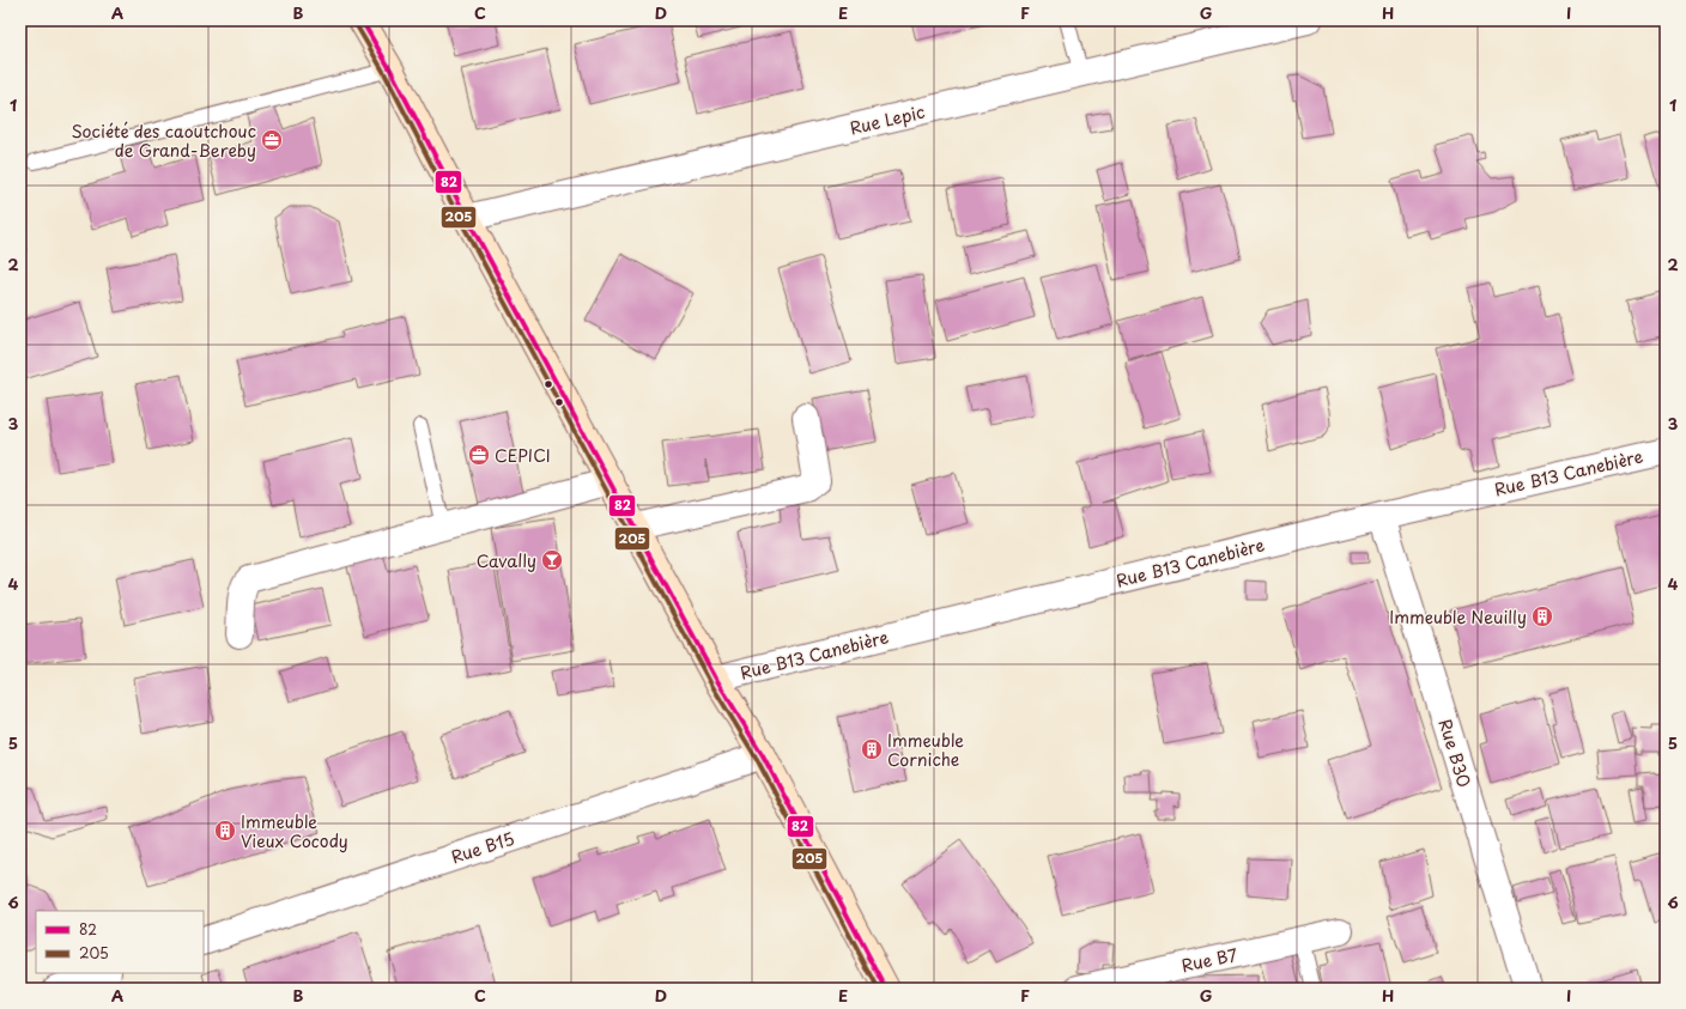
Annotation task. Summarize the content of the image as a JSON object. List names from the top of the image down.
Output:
{
  "streets": {
    "street": [
      "Rue Lepic",
      "Rue B13 Canebière",
      "Rue B30",
      "Rue B15",
      "Rue B7"
    ]
  },
  "crossings": [
    ["Rue B13 Canebière", "Rue B30"]
  ],
  "places": {
    "office": ["Société des caoutchouc de Grand-Bereby", "CEPICI"],
    "bar": ["Cavally"],
    "building": ["Immeuble Neuilly", "Immeuble Corniche", "Immeuble Vieux Cocody"]
  },
  "lines": ["transit line 82", "transit line 205"],
  "legend": ["82", "205"],
  "grid": {
    "columns": [
      "A",
      "B",
      "C",
      "D",
      "E",
      "F",
      "G",
      "H",
      "I"
    ],
    "rows": [
      "1",
      "2",
      "3",
      "4",
      "5",
      "6"
    ]
  }
}
